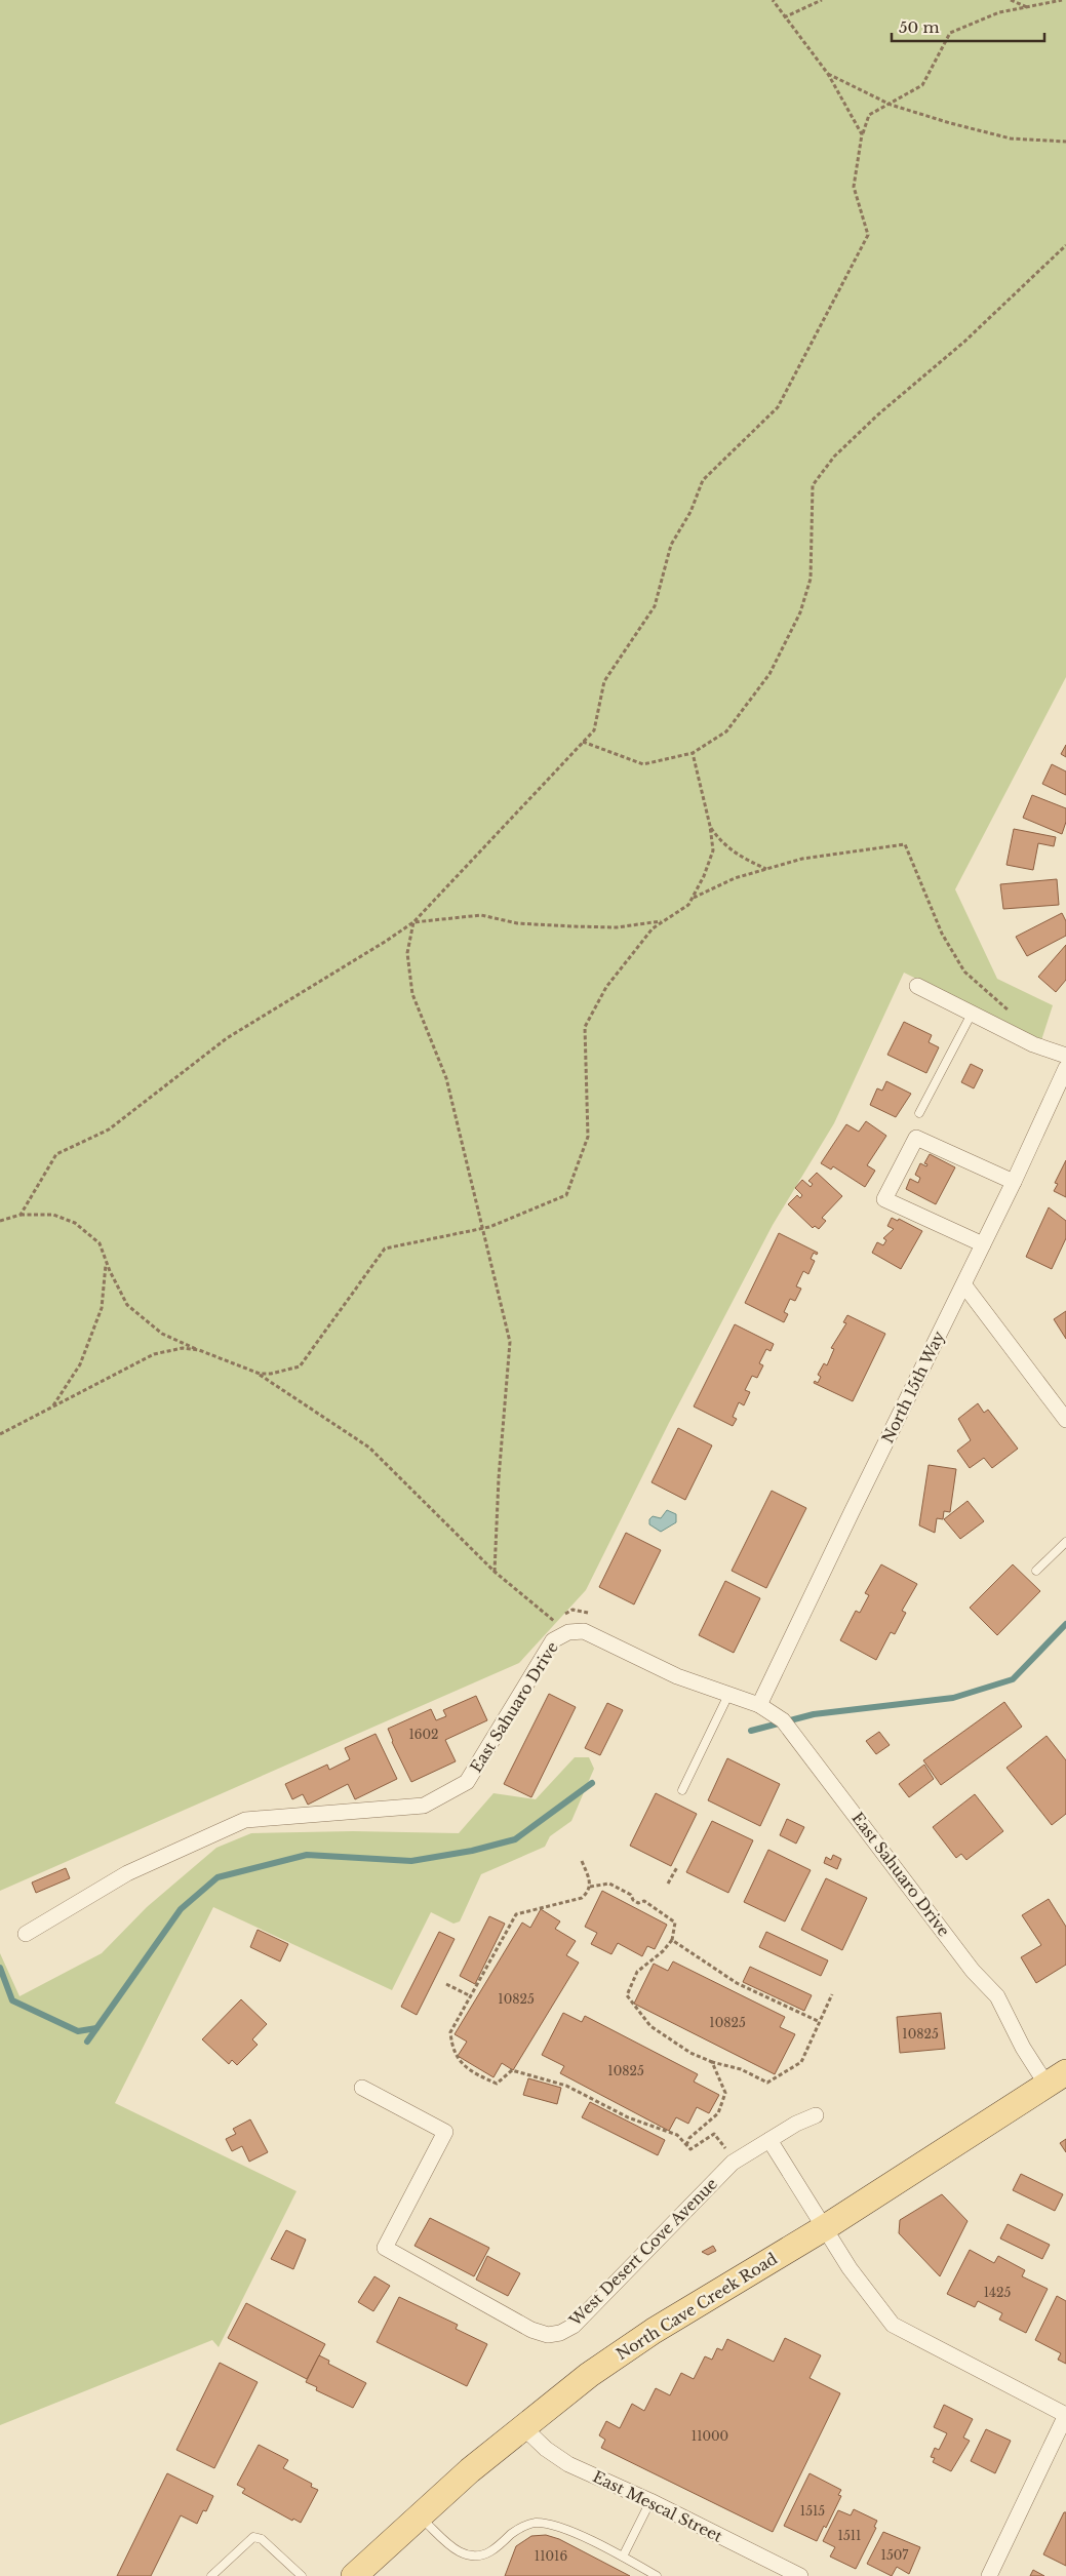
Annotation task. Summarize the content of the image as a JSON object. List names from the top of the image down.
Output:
{
  "streets": {
    "main road": ["North Cave Creek Road"],
    "street": [
      "North 15th Way",
      "East Sahuaro Drive",
      "West Desert Cove Avenue",
      "East Mescal Street"
    ]
  },
  "crossings": [
    ["North 15th Way", "East Sahuaro Drive"],
    ["East Sahuaro Drive", "North Cave Creek Road"],
    ["North Cave Creek Road", "East Mescal Street"]
  ],
  "house_numbers": [
    "1602",
    "10825",
    "10825",
    "10825",
    "10825",
    "1425",
    "11000",
    "1515",
    "1511",
    "1507",
    "11016"
  ],
  "scale_bar": "50 m"
}
